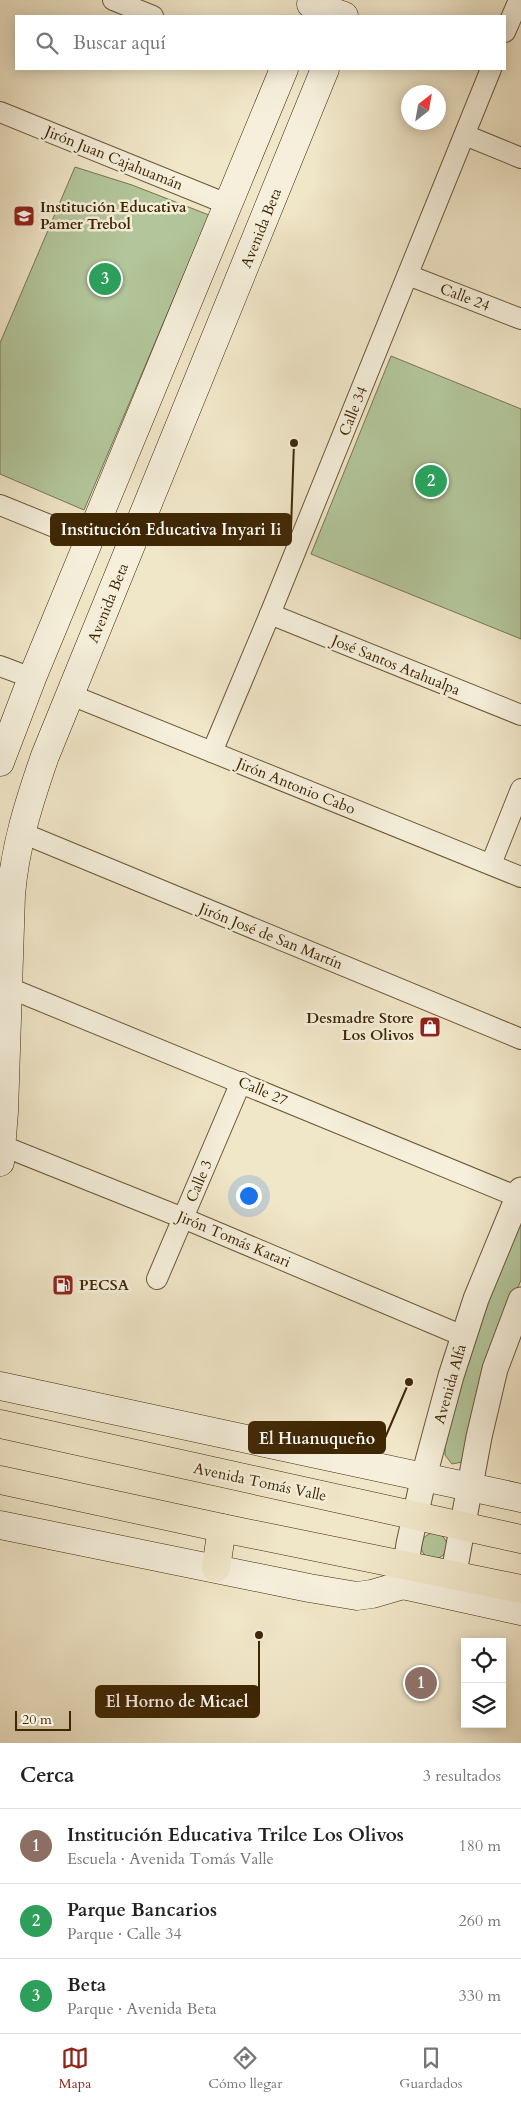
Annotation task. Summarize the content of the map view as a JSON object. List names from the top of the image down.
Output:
{
  "streets": {
    "main road": ["Avenida Beta", "Avenida Tomás Valle"],
    "street": [
      "Jirón Juan Cajahuamán",
      "Calle 24",
      "Calle 34",
      "José Santos Atahualpa",
      "Jirón Antonio Cabo",
      "Jirón José de San Martín",
      "Calle 27",
      "Calle 3",
      "Jirón Tomás Katari",
      "Avenida Alfa"
    ]
  },
  "crossings": [
    ["Avenida Beta", "Jirón Antonio Cabo"],
    ["Avenida Beta", "Jirón José de San Martín"],
    ["Avenida Beta", "Calle 27"],
    ["Avenida Beta", "Jirón Tomás Katari"],
    ["Calle 24", "Calle 34"],
    ["Calle 34", "José Santos Atahualpa"],
    ["Calle 34", "Jirón Antonio Cabo"],
    ["Calle 27", "Calle 3"],
    ["Calle 27", "Avenida Alfa"],
    ["Calle 3", "Jirón Tomás Katari"],
    ["Jirón Tomás Katari", "Avenida Alfa"],
    ["Avenida Alfa", "Avenida Tomás Valle"]
  ],
  "places": {
    "school or university": ["Institución Educativa Pamer Trebol"],
    "other": ["Institución Educativa Inyari Ii", "El Huanuqueño", "El Horno de Micael"],
    "shop": ["Desmadre Store Los Olivos"],
    "fuel station": ["PECSA"]
  },
  "scale_bar": "20 m",
  "north": "top right",
  "page": {
    "search": "Buscar aquí",
    "pins": ["3", "2", "1"],
    "scale": "20 m",
    "heading": ["Cerca", "3 resultados"],
    "list": [
      {
        "mark": "1",
        "name": "Institución Educativa Trilce Los Olivos",
        "note": "Escuela · Avenida Tomás Valle",
        "value": "180 m"
      },
      {
        "mark": "2",
        "name": "Parque Bancarios",
        "note": "Parque · Calle 34",
        "value": "260 m"
      },
      {
        "mark": "3",
        "name": "Beta",
        "note": "Parque · Avenida Beta",
        "value": "330 m"
      }
    ],
    "nav": ["Mapa", "Cómo llegar", "Guardados"]
  }
}
